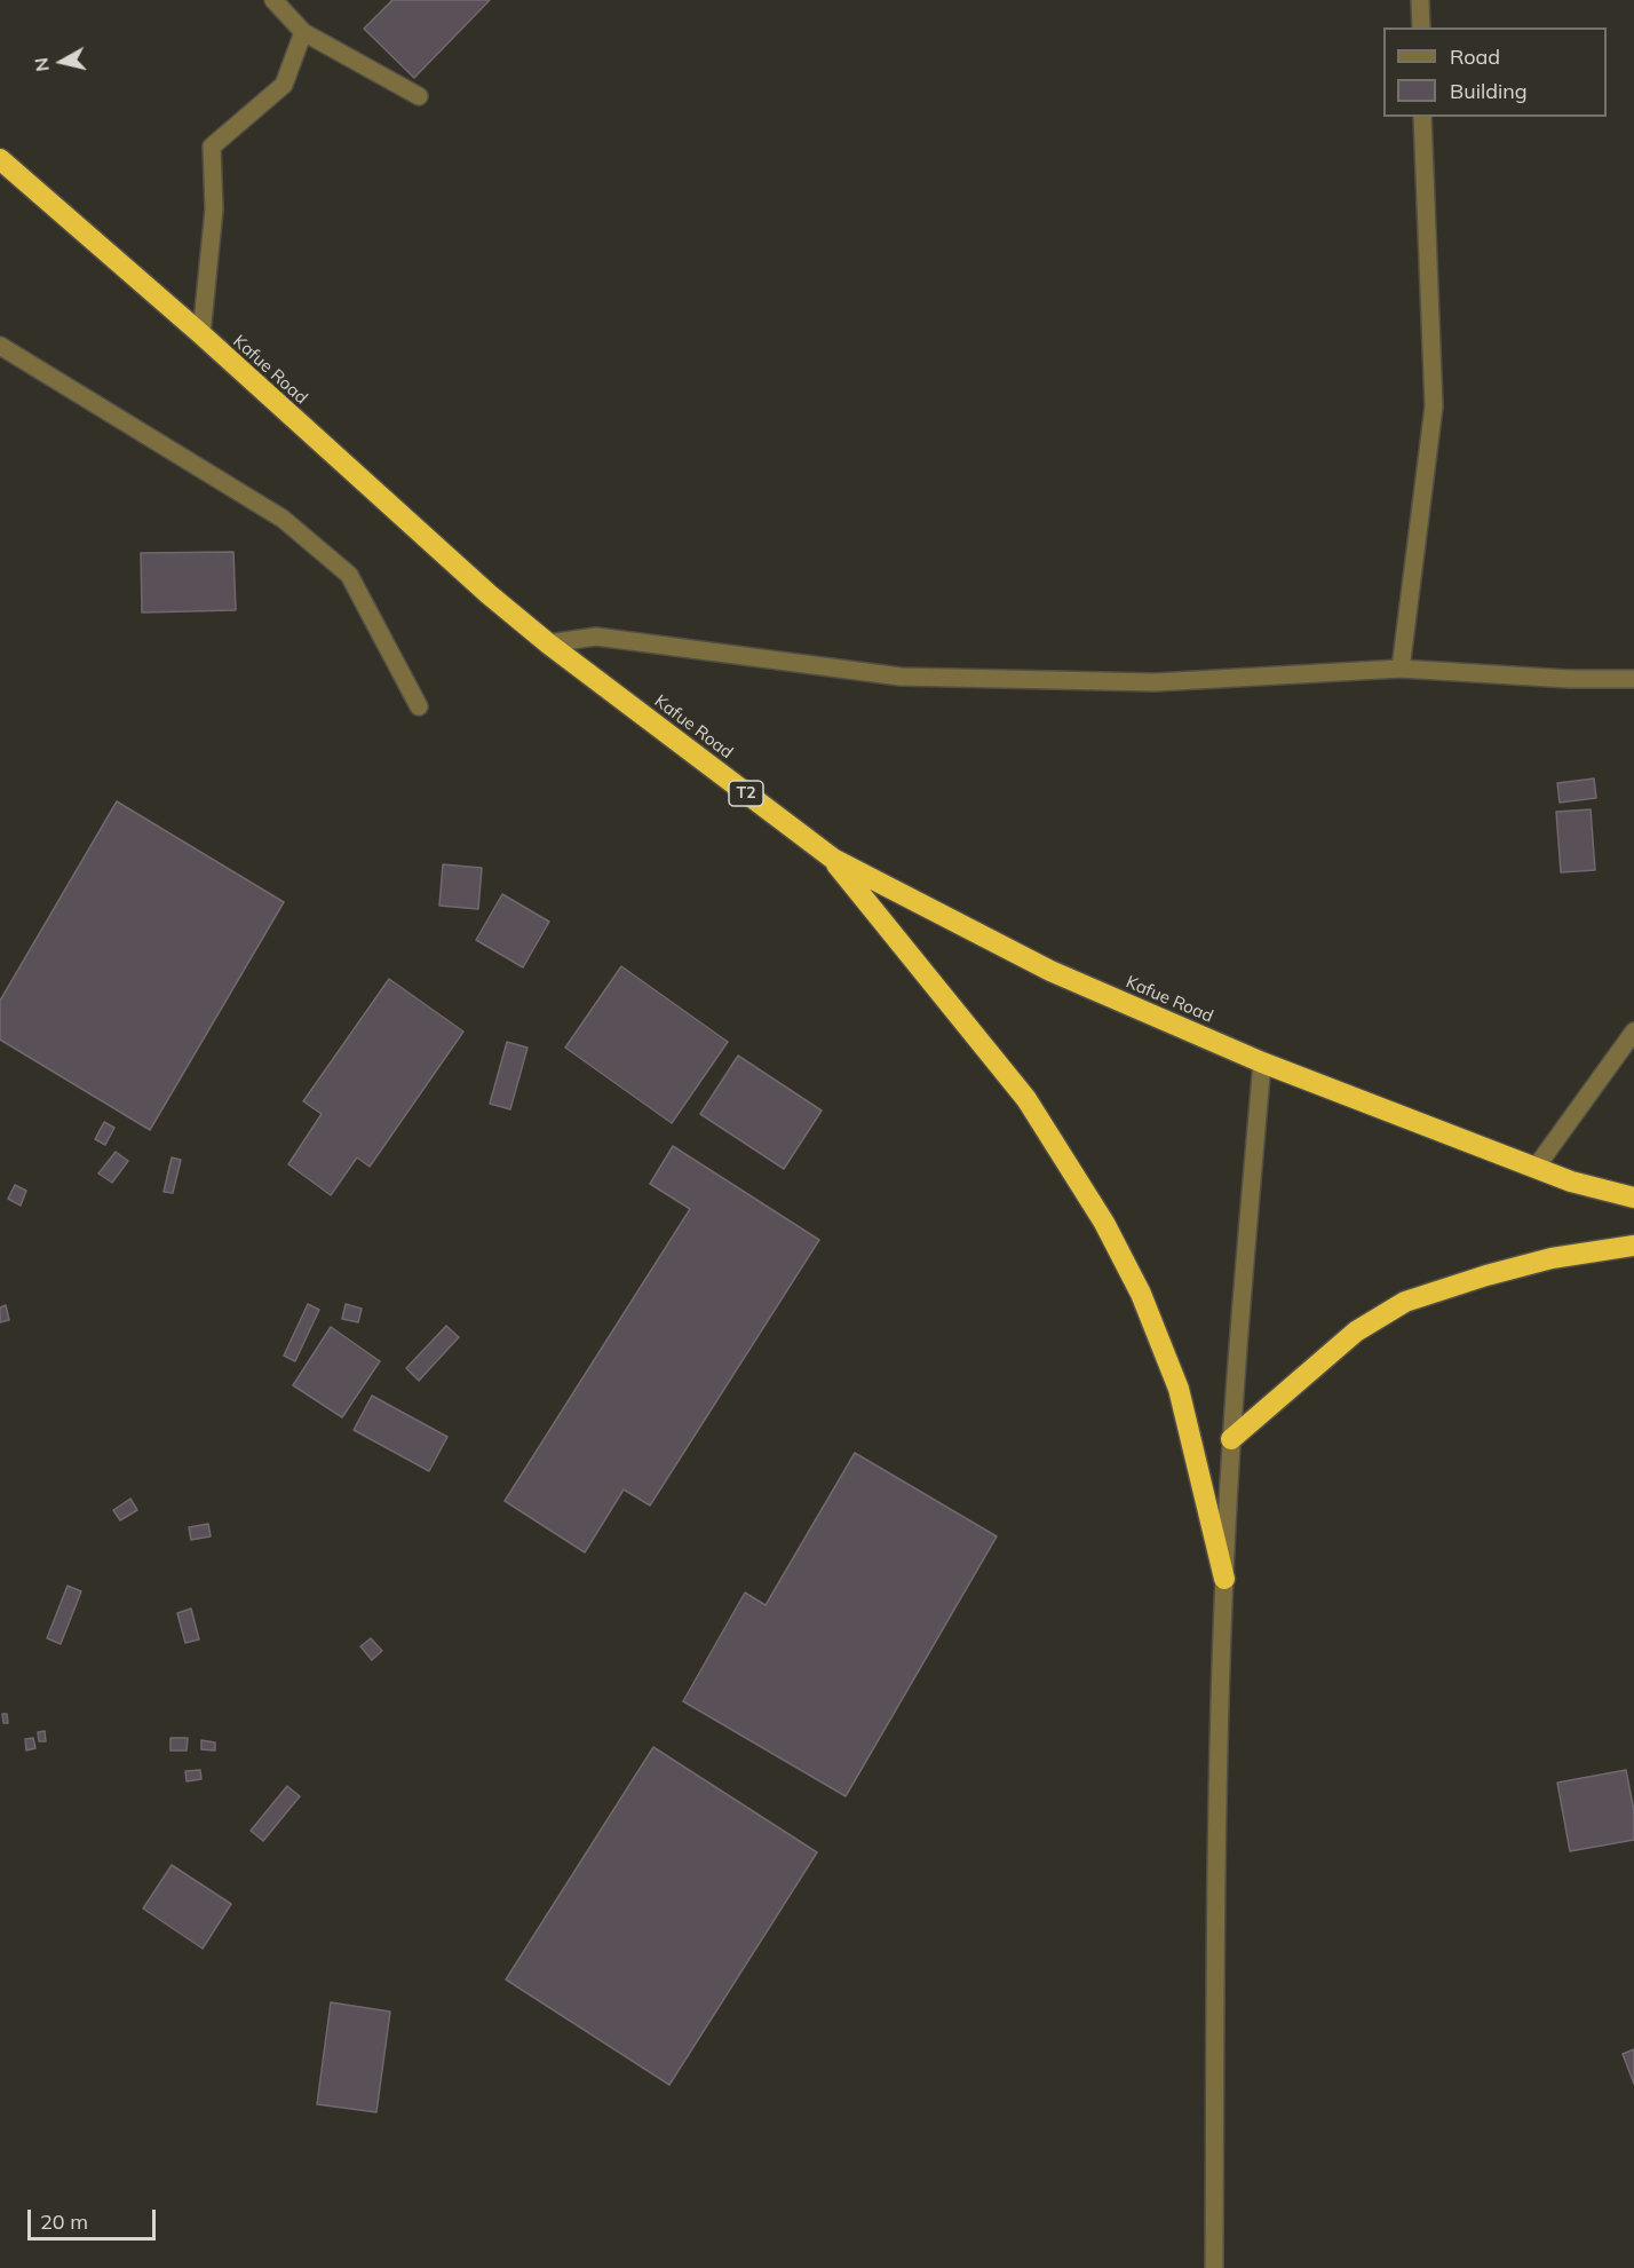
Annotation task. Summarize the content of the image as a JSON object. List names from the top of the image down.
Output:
{
  "streets": {
    "highway": ["Kafue Road", "T2"]
  },
  "legend": ["Road", "Building"],
  "scale_bar": "20 m",
  "north": "left"
}
